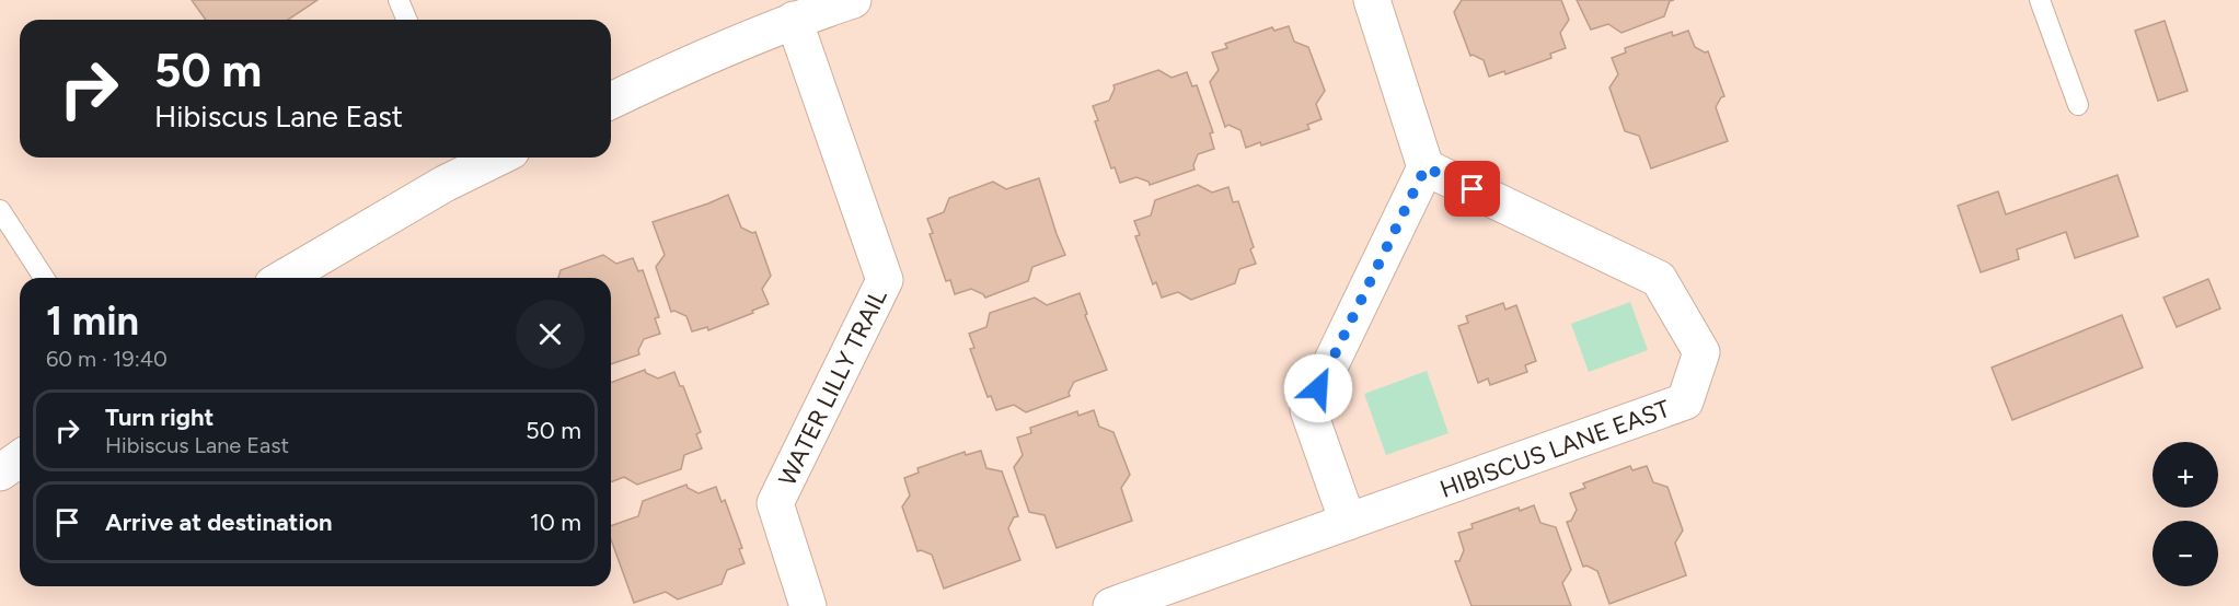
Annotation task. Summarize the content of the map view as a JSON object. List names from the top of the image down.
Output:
{
  "streets": {
    "street": ["WATER LILLY TRAIL", "HIBISCUS LANE EAST"]
  },
  "page": {
    "turn": ["50 m", "Hibiscus Lane East"],
    "heading": ["1 min", "60 m · 19:40"],
    "list": [
      {
        "name": "Turn right",
        "note": "Hibiscus Lane East",
        "value": "50 m"
      },
      {
        "name": "Arrive at destination",
        "value": "10 m"
      }
    ],
    "map_buttons": ["+", "−"]
  }
}
